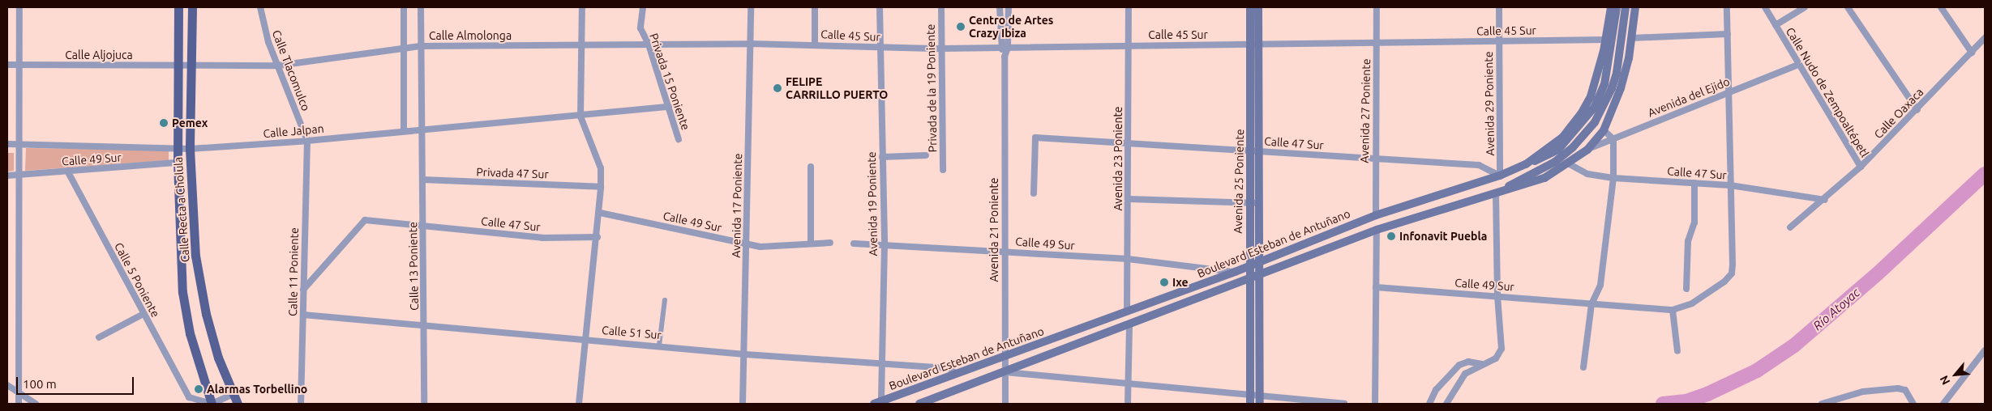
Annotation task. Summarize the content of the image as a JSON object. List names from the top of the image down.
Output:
{
  "streets": {
    "main road": ["Avenida 25 Poniente", "Calle Recta a Cholula", "Boulevard Esteban de Antuñano"],
    "street": [
      "Calle 45 Sur",
      "Calle Almolonga",
      "Calle Aljojuca",
      "Calle Tlacomulco",
      "Privada 15 Poniente",
      "Privada de la 19 Poniente",
      "Calle Nudo de Zempoaltépetl",
      "Avenida del Ejido",
      "Avenida 29 Poniente",
      "Avenida 27 Poniente",
      "Calle Oaxaca",
      "Calle Jalpan",
      "Calle 47 Sur",
      "Avenida 23 Poniente",
      "Calle 49 Sur",
      "Privada 47 Sur",
      "Avenida 19 Poniente",
      "Avenida 17 Poniente",
      "Avenida 21 Poniente",
      "Calle 13 Poniente",
      "Calle 11 Poniente",
      "Calle 5 Poniente",
      "Calle 51 Sur"
    ]
  },
  "crossings": [
    ["Calle 45 Sur", "Calle Almolonga"],
    ["Calle 45 Sur", "Privada de la 19 Poniente"],
    ["Calle 45 Sur", "Avenida 29 Poniente"],
    ["Calle 45 Sur", "Avenida 27 Poniente"],
    ["Calle 45 Sur", "Avenida 23 Poniente"],
    ["Calle 45 Sur", "Avenida 25 Poniente"],
    ["Calle 45 Sur", "Avenida 19 Poniente"],
    ["Calle 45 Sur", "Avenida 17 Poniente"],
    ["Calle 45 Sur", "Avenida 21 Poniente"],
    ["Calle Almolonga", "Calle Aljojuca"],
    ["Calle Almolonga", "Calle Tlacomulco"],
    ["Calle Almolonga", "Privada 15 Poniente"],
    ["Calle Almolonga", "Avenida 17 Poniente"],
    ["Calle Almolonga", "Calle Recta a Cholula"],
    ["Calle Almolonga", "Calle 13 Poniente"],
    ["Calle Aljojuca", "Calle Recta a Cholula"],
    ["Calle Tlacomulco", "Calle Jalpan"],
    ["Calle Tlacomulco", "Calle 11 Poniente"],
    ["Privada 15 Poniente", "Calle Jalpan"],
    ["Calle Nudo de Zempoaltépetl", "Avenida del Ejido"],
    ["Calle Nudo de Zempoaltépetl", "Calle Oaxaca"],
    ["Avenida 29 Poniente", "Calle 47 Sur"],
    ["Avenida 29 Poniente", "Boulevard Esteban de Antuñano"],
    ["Avenida 27 Poniente", "Calle 47 Sur"],
    ["Avenida 27 Poniente", "Boulevard Esteban de Antuñano"],
    ["Calle Oaxaca", "Calle 47 Sur"],
    ["Calle Jalpan", "Calle Recta a Cholula"],
    ["Calle Jalpan", "Calle 13 Poniente"],
    ["Calle Jalpan", "Calle 11 Poniente"],
    ["Calle 47 Sur", "Avenida 23 Poniente"],
    ["Calle 47 Sur", "Avenida 25 Poniente"],
    ["Calle 47 Sur", "Boulevard Esteban de Antuñano"],
    ["Calle 47 Sur", "Calle 13 Poniente"],
    ["Calle 47 Sur", "Calle 11 Poniente"],
    ["Avenida 23 Poniente", "Calle 49 Sur"],
    ["Avenida 23 Poniente", "Boulevard Esteban de Antuñano"],
    ["Calle 49 Sur", "Avenida 19 Poniente"],
    ["Calle 49 Sur", "Avenida 17 Poniente"],
    ["Calle 49 Sur", "Calle Recta a Cholula"],
    ["Calle 49 Sur", "Avenida 21 Poniente"],
    ["Calle 49 Sur", "Boulevard Esteban de Antuñano"],
    ["Calle 49 Sur", "Calle 5 Poniente"],
    ["Privada 47 Sur", "Calle 13 Poniente"],
    ["Avenida 25 Poniente", "Boulevard Esteban de Antuñano"],
    ["Avenida 19 Poniente", "Boulevard Esteban de Antuñano"],
    ["Avenida 19 Poniente", "Calle 51 Sur"],
    ["Avenida 17 Poniente", "Calle 51 Sur"],
    ["Avenida 21 Poniente", "Boulevard Esteban de Antuñano"],
    ["Boulevard Esteban de Antuñano", "Calle 51 Sur"],
    ["Calle 13 Poniente", "Calle 51 Sur"],
    ["Calle 11 Poniente", "Calle 51 Sur"]
  ],
  "water": ["Río Atoyac"],
  "places": [
    "Centro de Artes Crazy Ibiza",
    "FELIPE CARRILLO PUERTO",
    "Pemex",
    "Infonavit Puebla",
    "Ixe",
    "Alarmas Torbellino"
  ],
  "scale_bar": "100 m",
  "north": "bottom left"
}
